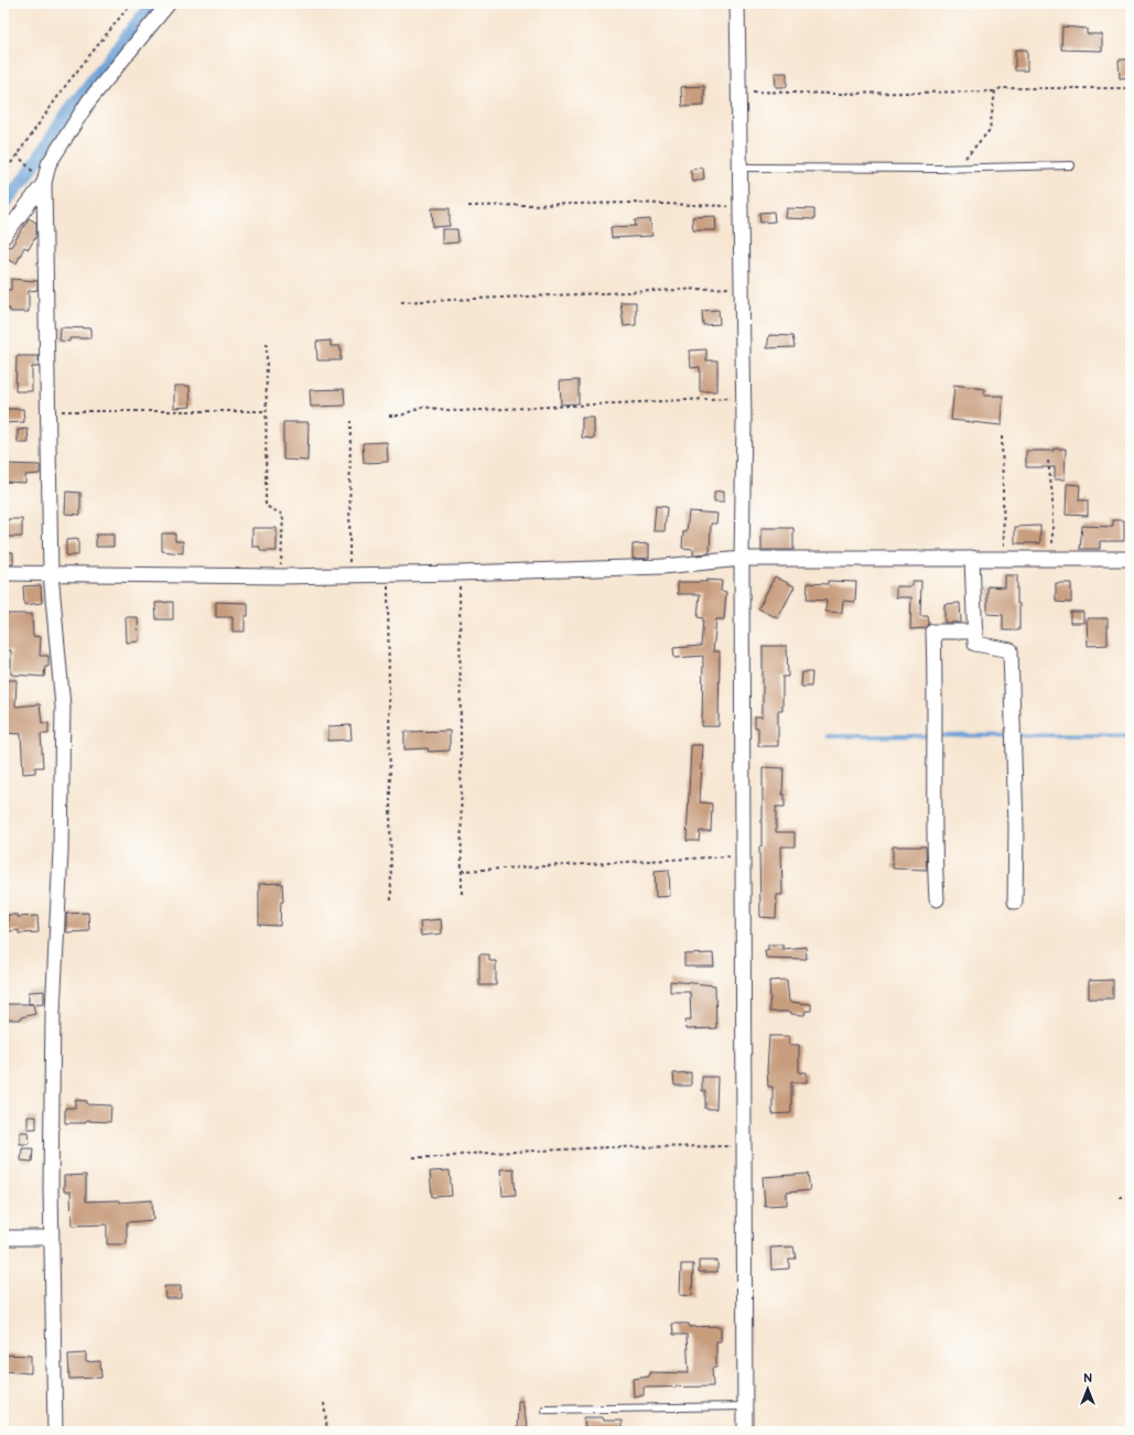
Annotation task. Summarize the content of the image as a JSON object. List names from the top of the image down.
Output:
{
  "north": "top"
}
